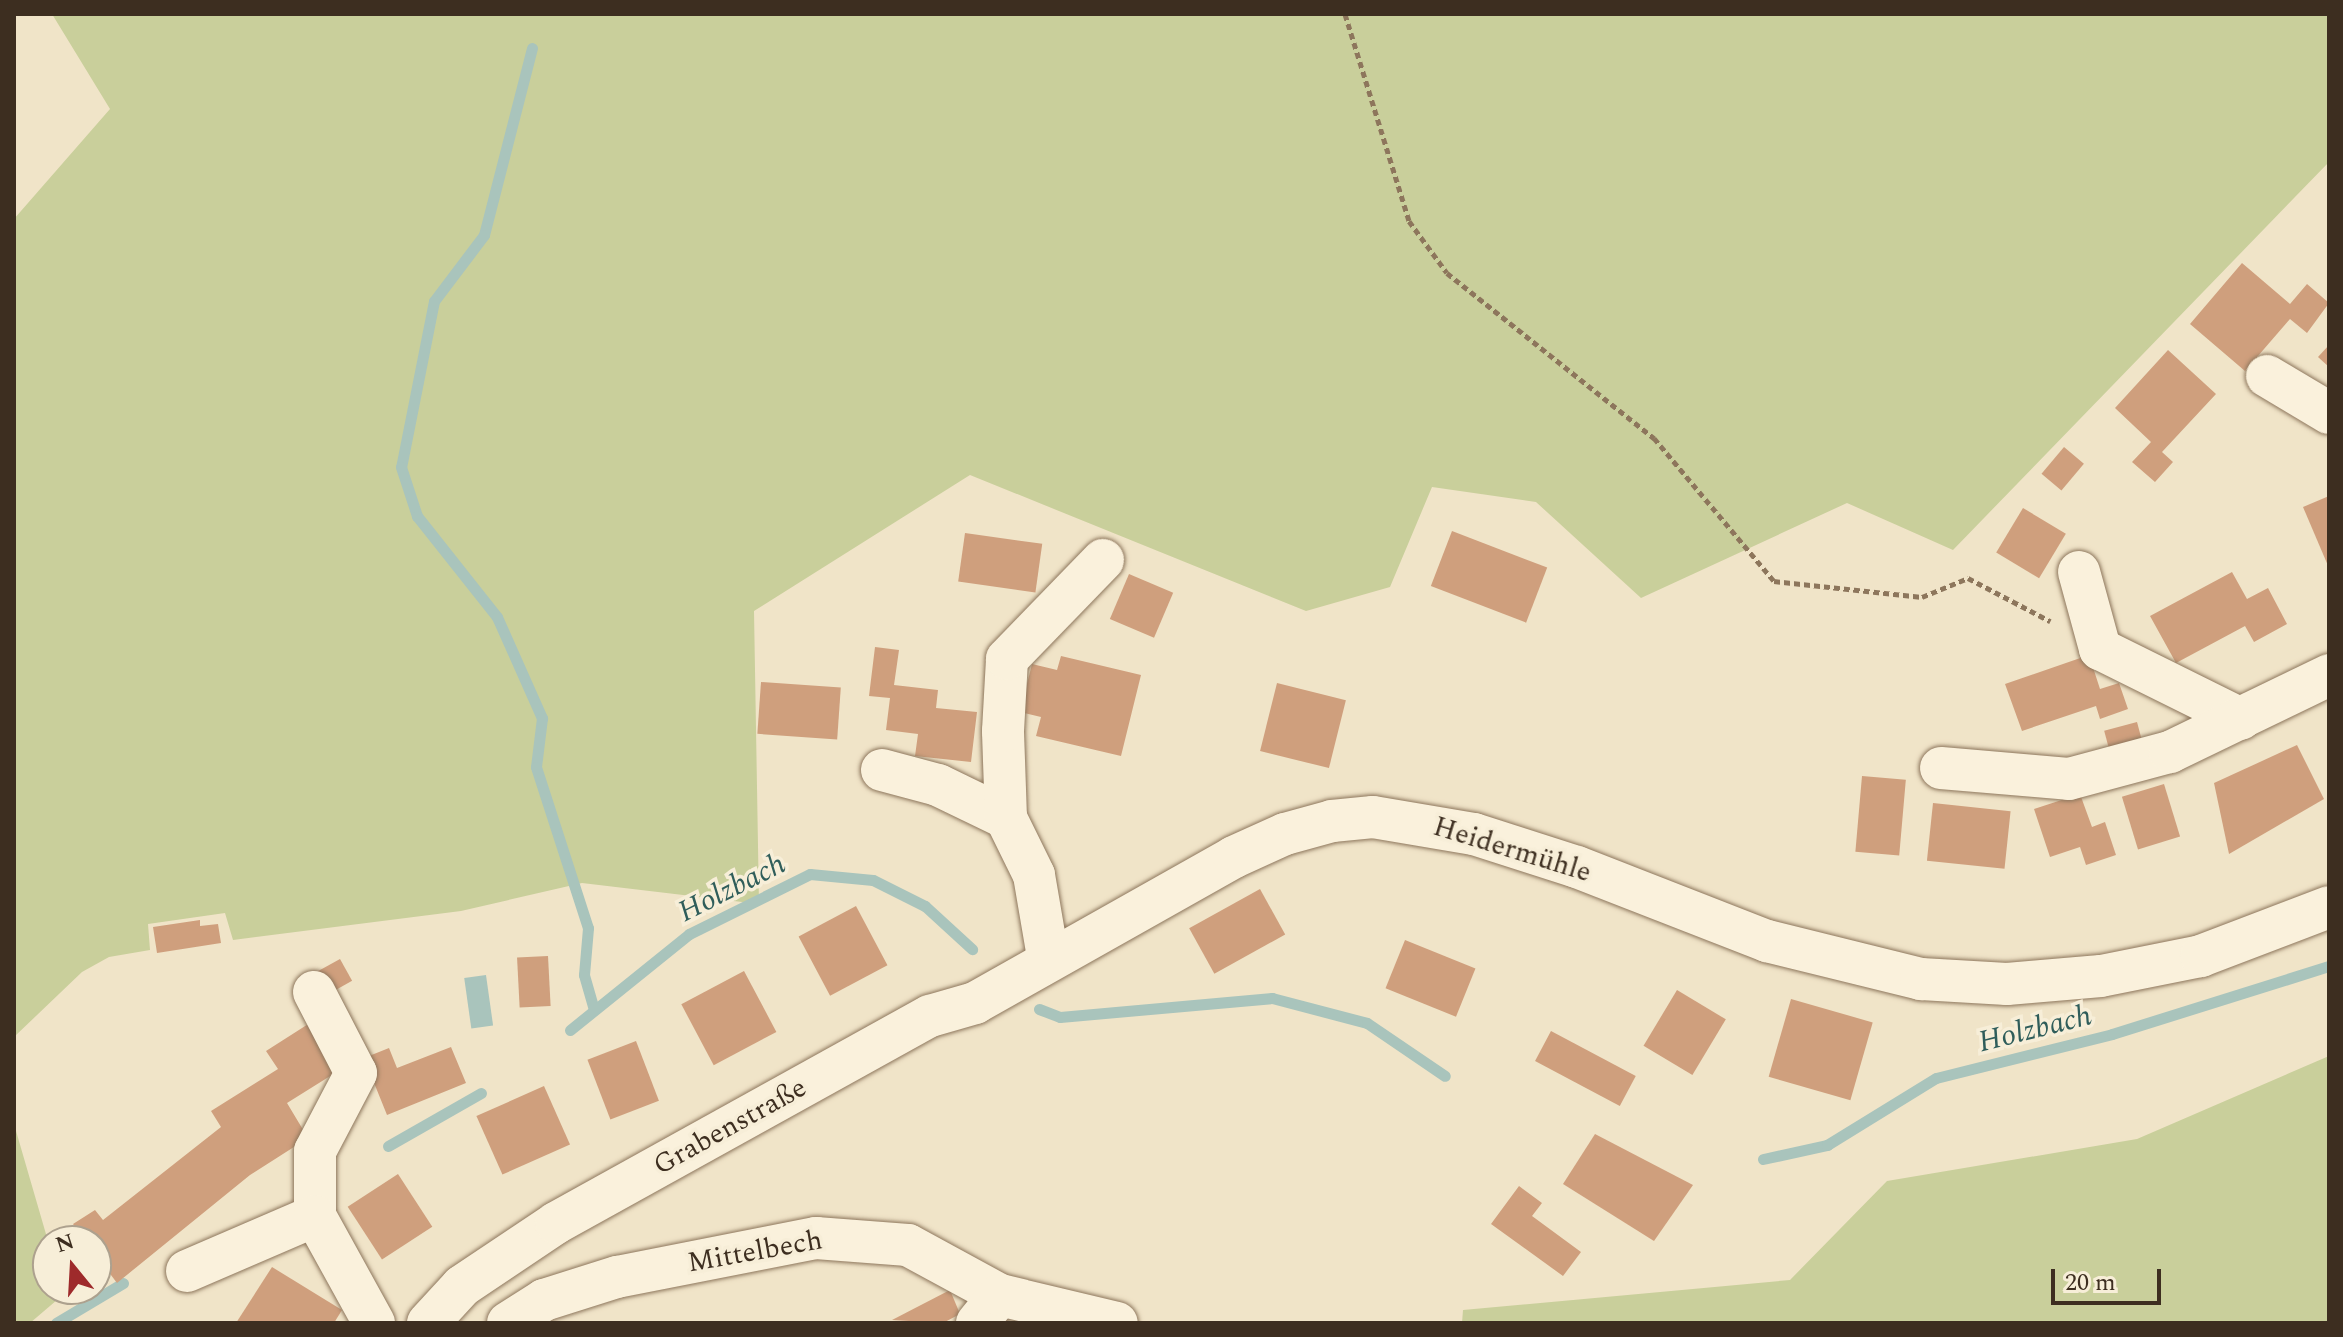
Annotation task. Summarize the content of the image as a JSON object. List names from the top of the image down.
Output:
{
  "streets": {
    "street": ["Heidermühle", "Grabenstraße", "Mittelbech"]
  },
  "crossings": [
    ["Heidermühle", "Grabenstraße"]
  ],
  "water": ["Holzbach"],
  "scale_bar": "20 m",
  "north": "top"
}
